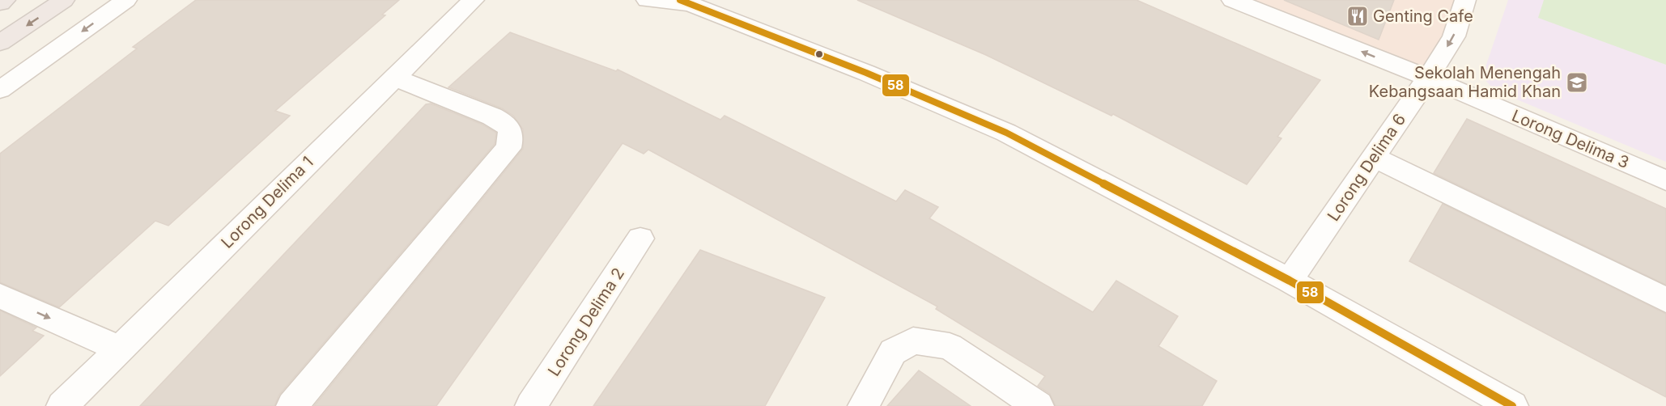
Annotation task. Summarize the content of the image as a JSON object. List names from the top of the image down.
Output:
{
  "streets": {
    "street": [
      "Lorong Delima 3",
      "Lorong Delima 6",
      "Lorong Delima 1",
      "Lorong Delima 2"
    ]
  },
  "crossings": [
    ["Lorong Delima 3", "Lorong Delima 6"]
  ],
  "places": {
    "restaurant": ["Genting Cafe"],
    "school or university": ["Sekolah Menengah Kebangsaan Hamid Khan"]
  },
  "lines": ["transit line 58"]
}
